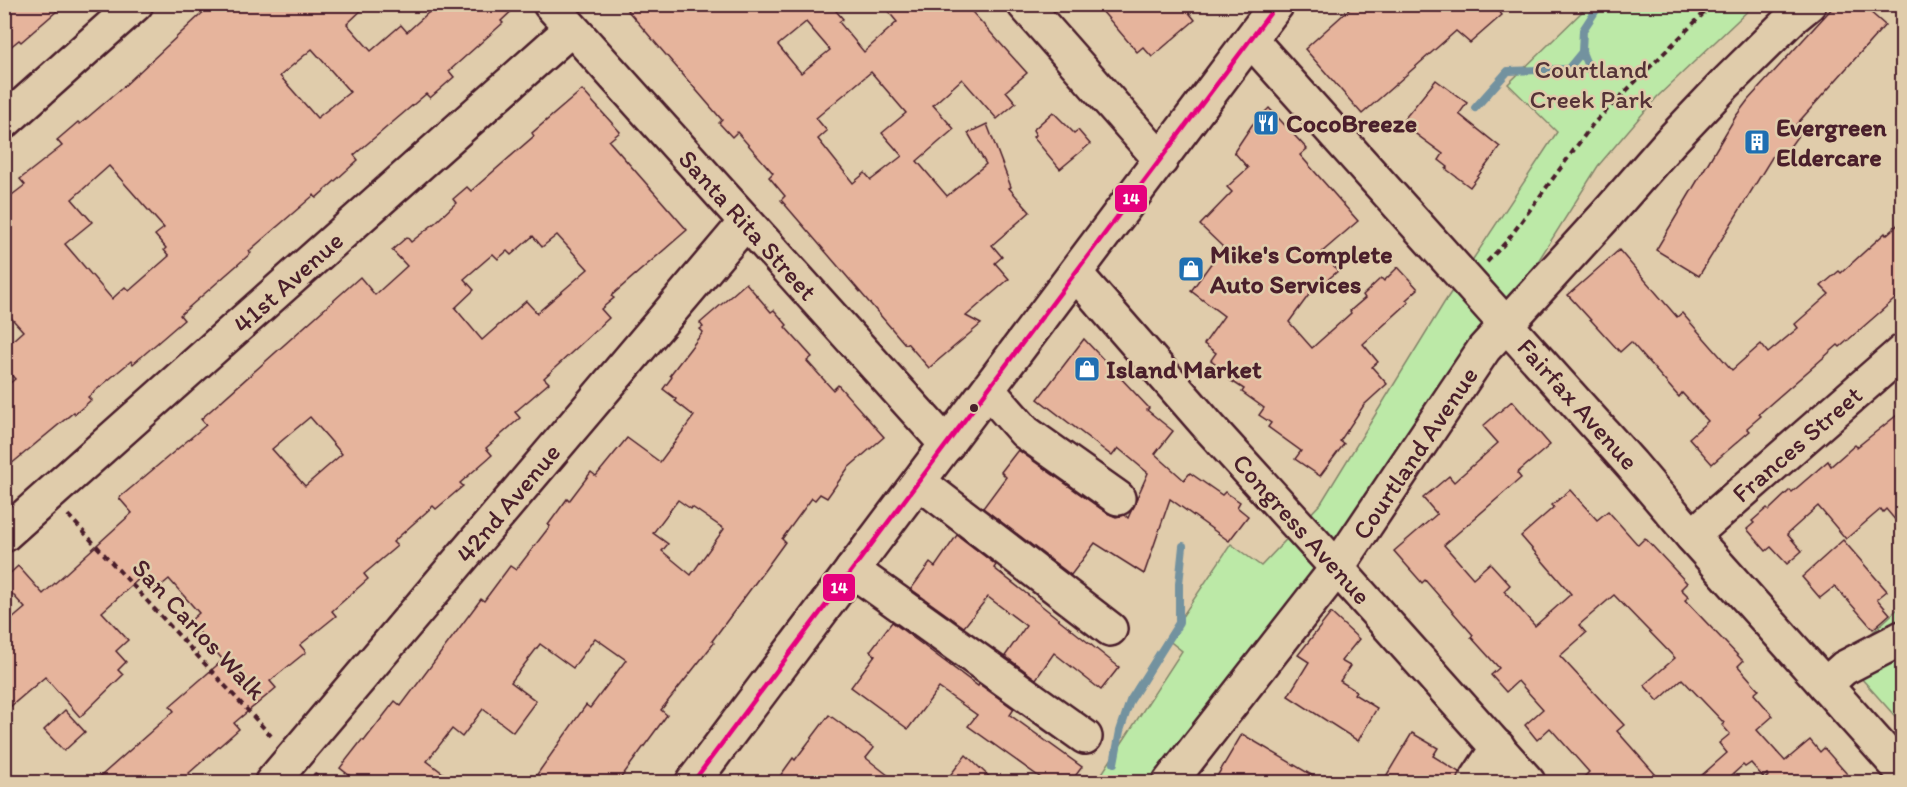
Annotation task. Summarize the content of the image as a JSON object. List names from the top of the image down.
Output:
{
  "streets": {
    "street": [
      "Santa Rita Street",
      "41st Avenue",
      "Fairfax Avenue",
      "Frances Street",
      "Courtland Avenue",
      "42nd Avenue",
      "Congress Avenue"
    ],
    "path": ["San Carlos Walk"]
  },
  "crossings": [
    ["Santa Rita Street", "41st Avenue"],
    ["Santa Rita Street", "42nd Avenue"],
    ["41st Avenue", "San Carlos Walk"],
    ["Fairfax Avenue", "Frances Street"],
    ["Fairfax Avenue", "Courtland Avenue"],
    ["Courtland Avenue", "Congress Avenue"],
    ["42nd Avenue", "San Carlos Walk"]
  ],
  "parks": ["Courtland Creek Park"],
  "places": {
    "restaurant": ["CocoBreeze"],
    "building": ["Evergreen Eldercare"],
    "shop": ["Mike's Complete Auto Services", "Island Market"]
  },
  "lines": ["transit line 14"]
}
